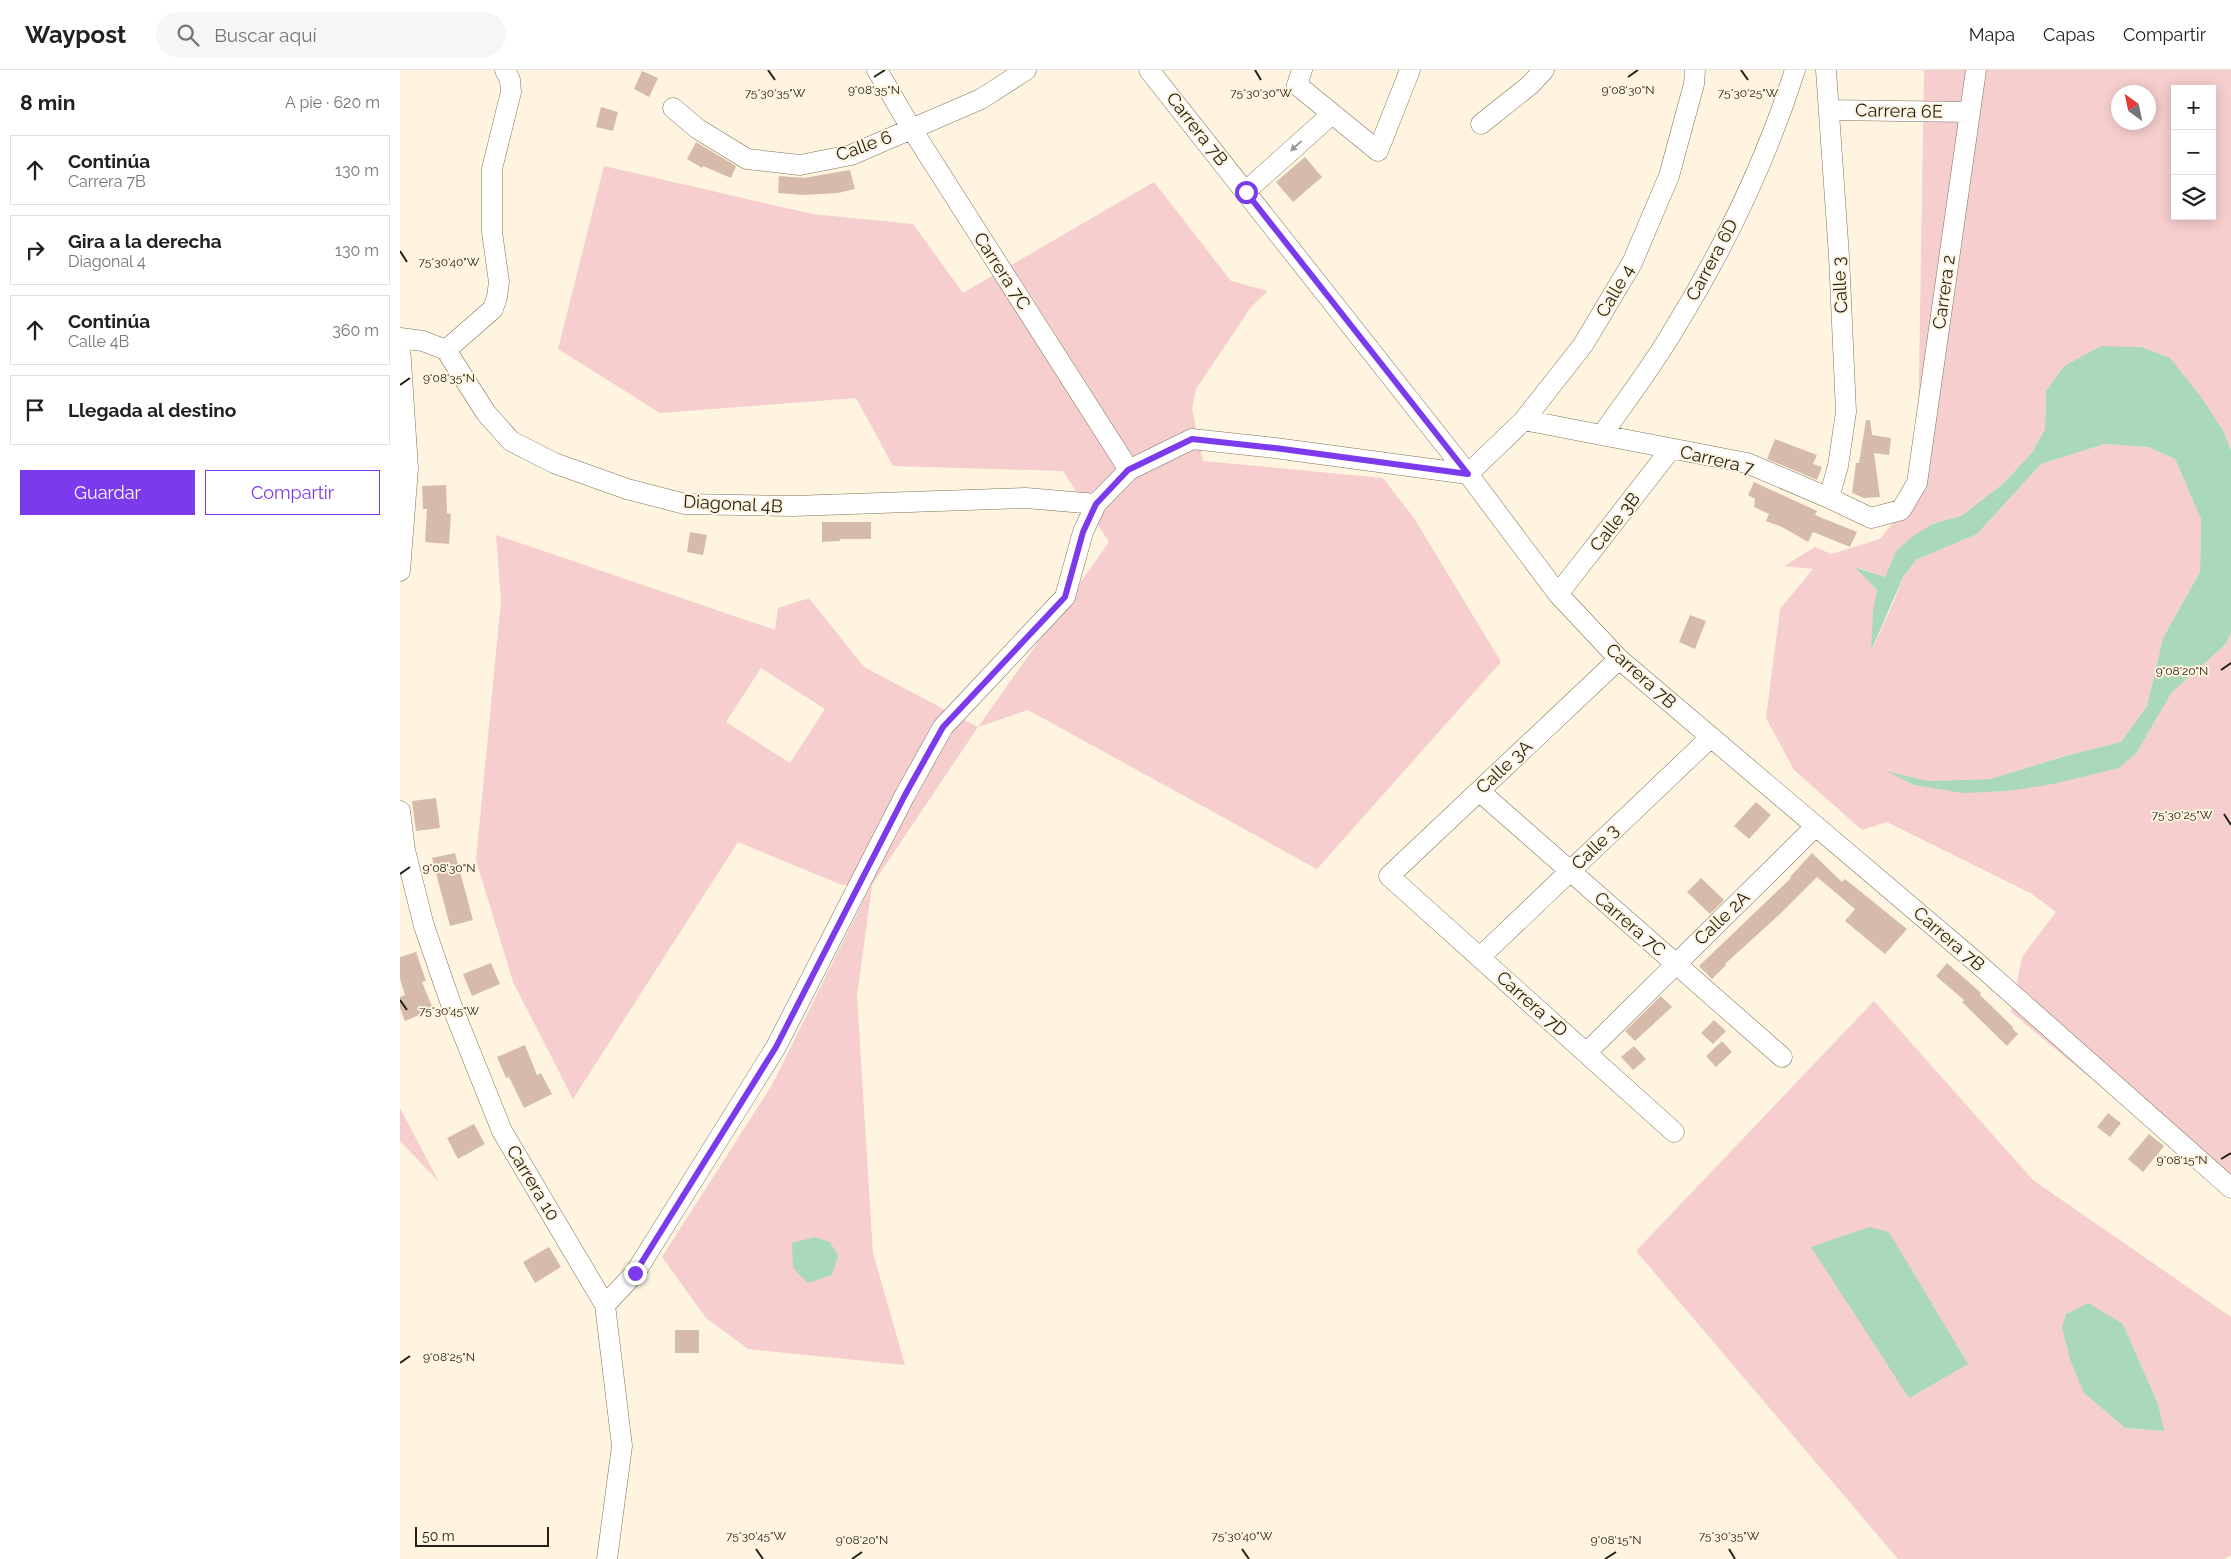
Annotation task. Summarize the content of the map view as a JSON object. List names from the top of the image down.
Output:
{
  "streets": {
    "street": [
      "Carrera 6E",
      "Carrera 7B",
      "Calle 6",
      "Carrera 6D",
      "Carrera 7C",
      "Calle 3",
      "Calle 4",
      "Carrera 2",
      "Carrera 7",
      "Diagonal 4B",
      "Calle 3B",
      "Calle 3A",
      "Calle 2A",
      "Carrera 7D",
      "Carrera 10"
    ]
  },
  "crossings": [
    ["Carrera 6E", "Calle 3"],
    ["Carrera 6E", "Carrera 2"],
    ["Carrera 7B", "Calle 3"],
    ["Carrera 7B", "Calle 4"],
    ["Carrera 7B", "Calle 3B"],
    ["Carrera 7B", "Calle 3A"],
    ["Carrera 7B", "Calle 2A"],
    ["Calle 6", "Carrera 7C"],
    ["Carrera 6D", "Carrera 7"],
    ["Carrera 7C", "Calle 3"],
    ["Carrera 7C", "Calle 3A"],
    ["Carrera 7C", "Calle 2A"],
    ["Calle 3", "Carrera 7"],
    ["Calle 3", "Carrera 7D"],
    ["Calle 4", "Carrera 7"],
    ["Carrera 2", "Carrera 7"],
    ["Carrera 7", "Calle 3B"],
    ["Calle 3A", "Carrera 7D"],
    ["Calle 2A", "Carrera 7D"]
  ],
  "scale_bar": "50 m",
  "north": "top left",
  "page": {
    "header": "Waypost",
    "search": "Buscar aquí",
    "nav": ["Mapa", "Capas", "Compartir"],
    "heading": ["8 min", "A pie · 620 m"],
    "map_buttons": ["+", "−"],
    "list": [
      ["Continúa", "Carrera 7B", "130 m"],
      ["Gira a la derecha", "Diagonal 4", "130 m"],
      ["Continúa", "Calle 4B", "360 m"],
      "Llegada al destino"
    ],
    "buttons": ["Guardar", "Compartir"],
    "scale": "50 m"
  },
  "coordinates": [
    "9°08'35\"N",
    "9°08'30\"N",
    "75°30'35\"W",
    "75°30'30\"W",
    "75°30'25\"W",
    "75°30'40\"W",
    "9°08'20\"N",
    "75°30'45\"W",
    "9°08'15\"N",
    "9°08'25\"N"
  ]
}
